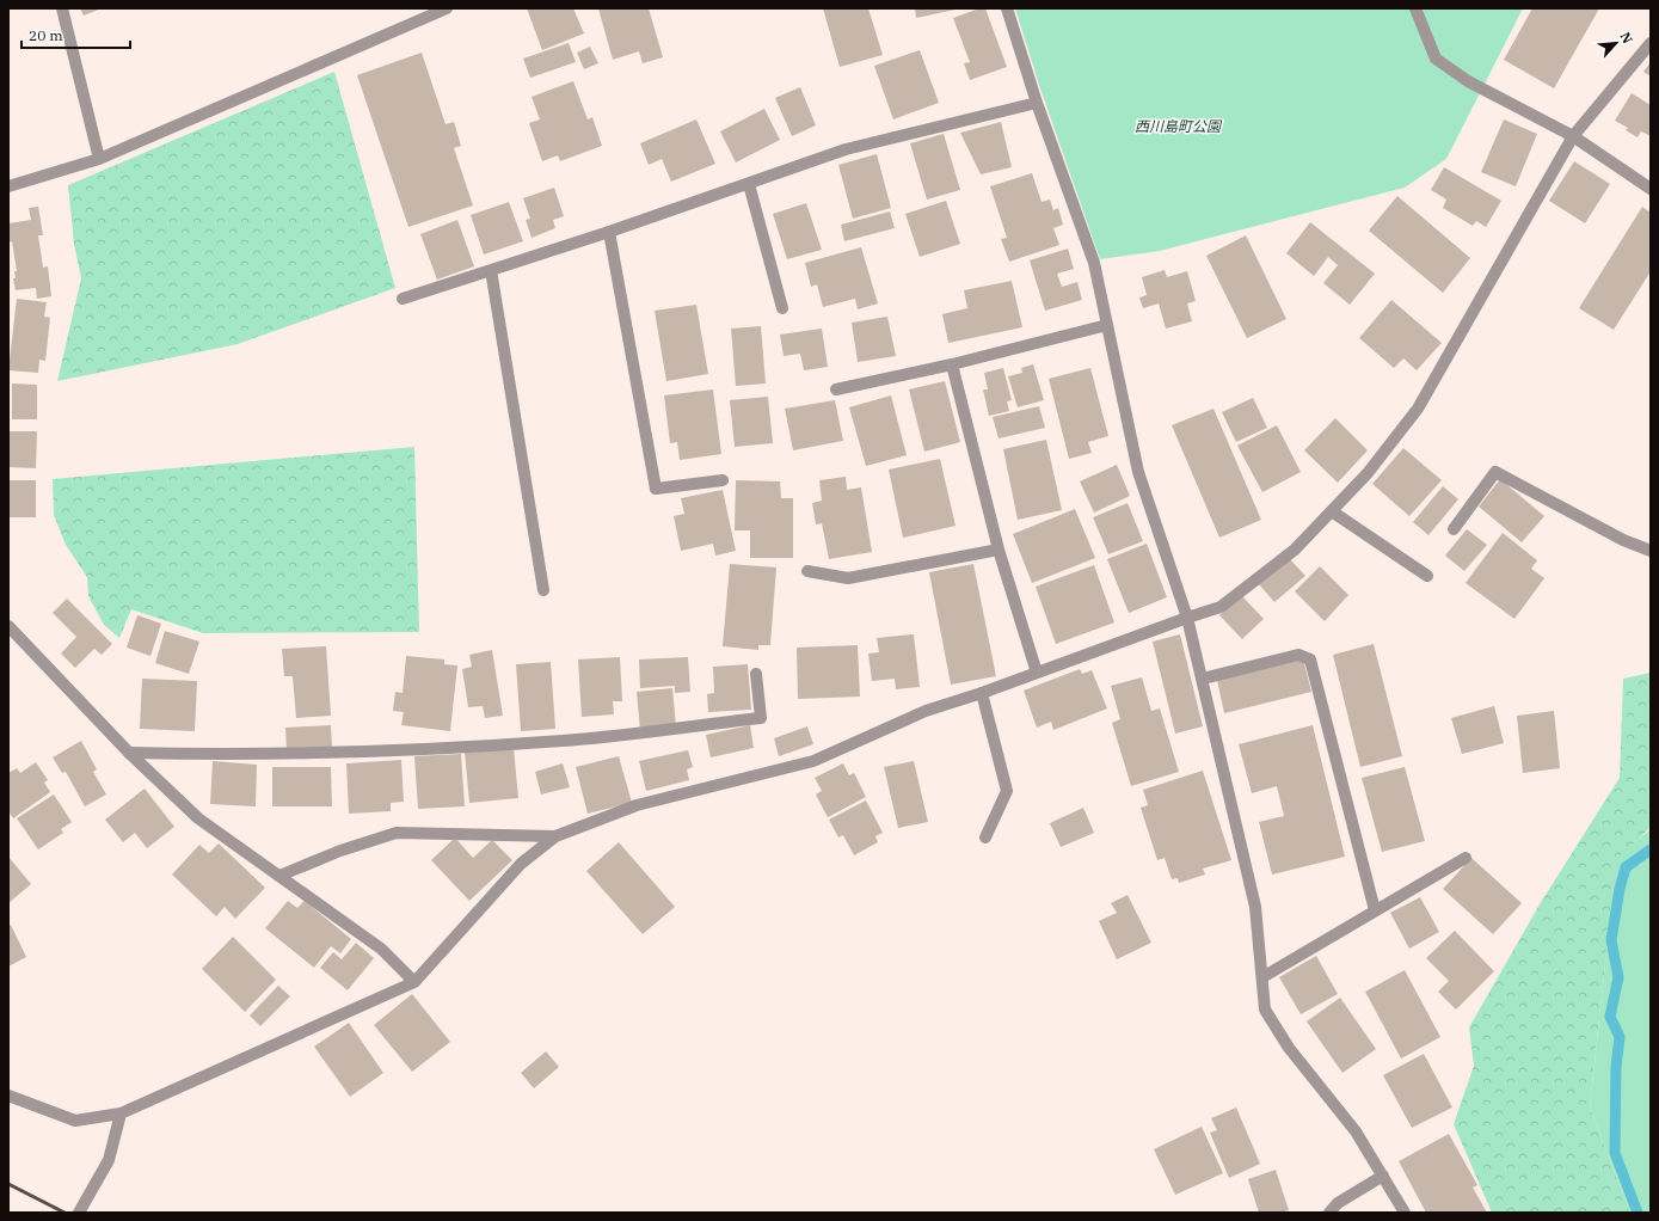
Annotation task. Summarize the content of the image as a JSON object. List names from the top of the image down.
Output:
{
  "parks": ["西川島町公園"],
  "scale_bar": "20 m",
  "north": "top right"
}
